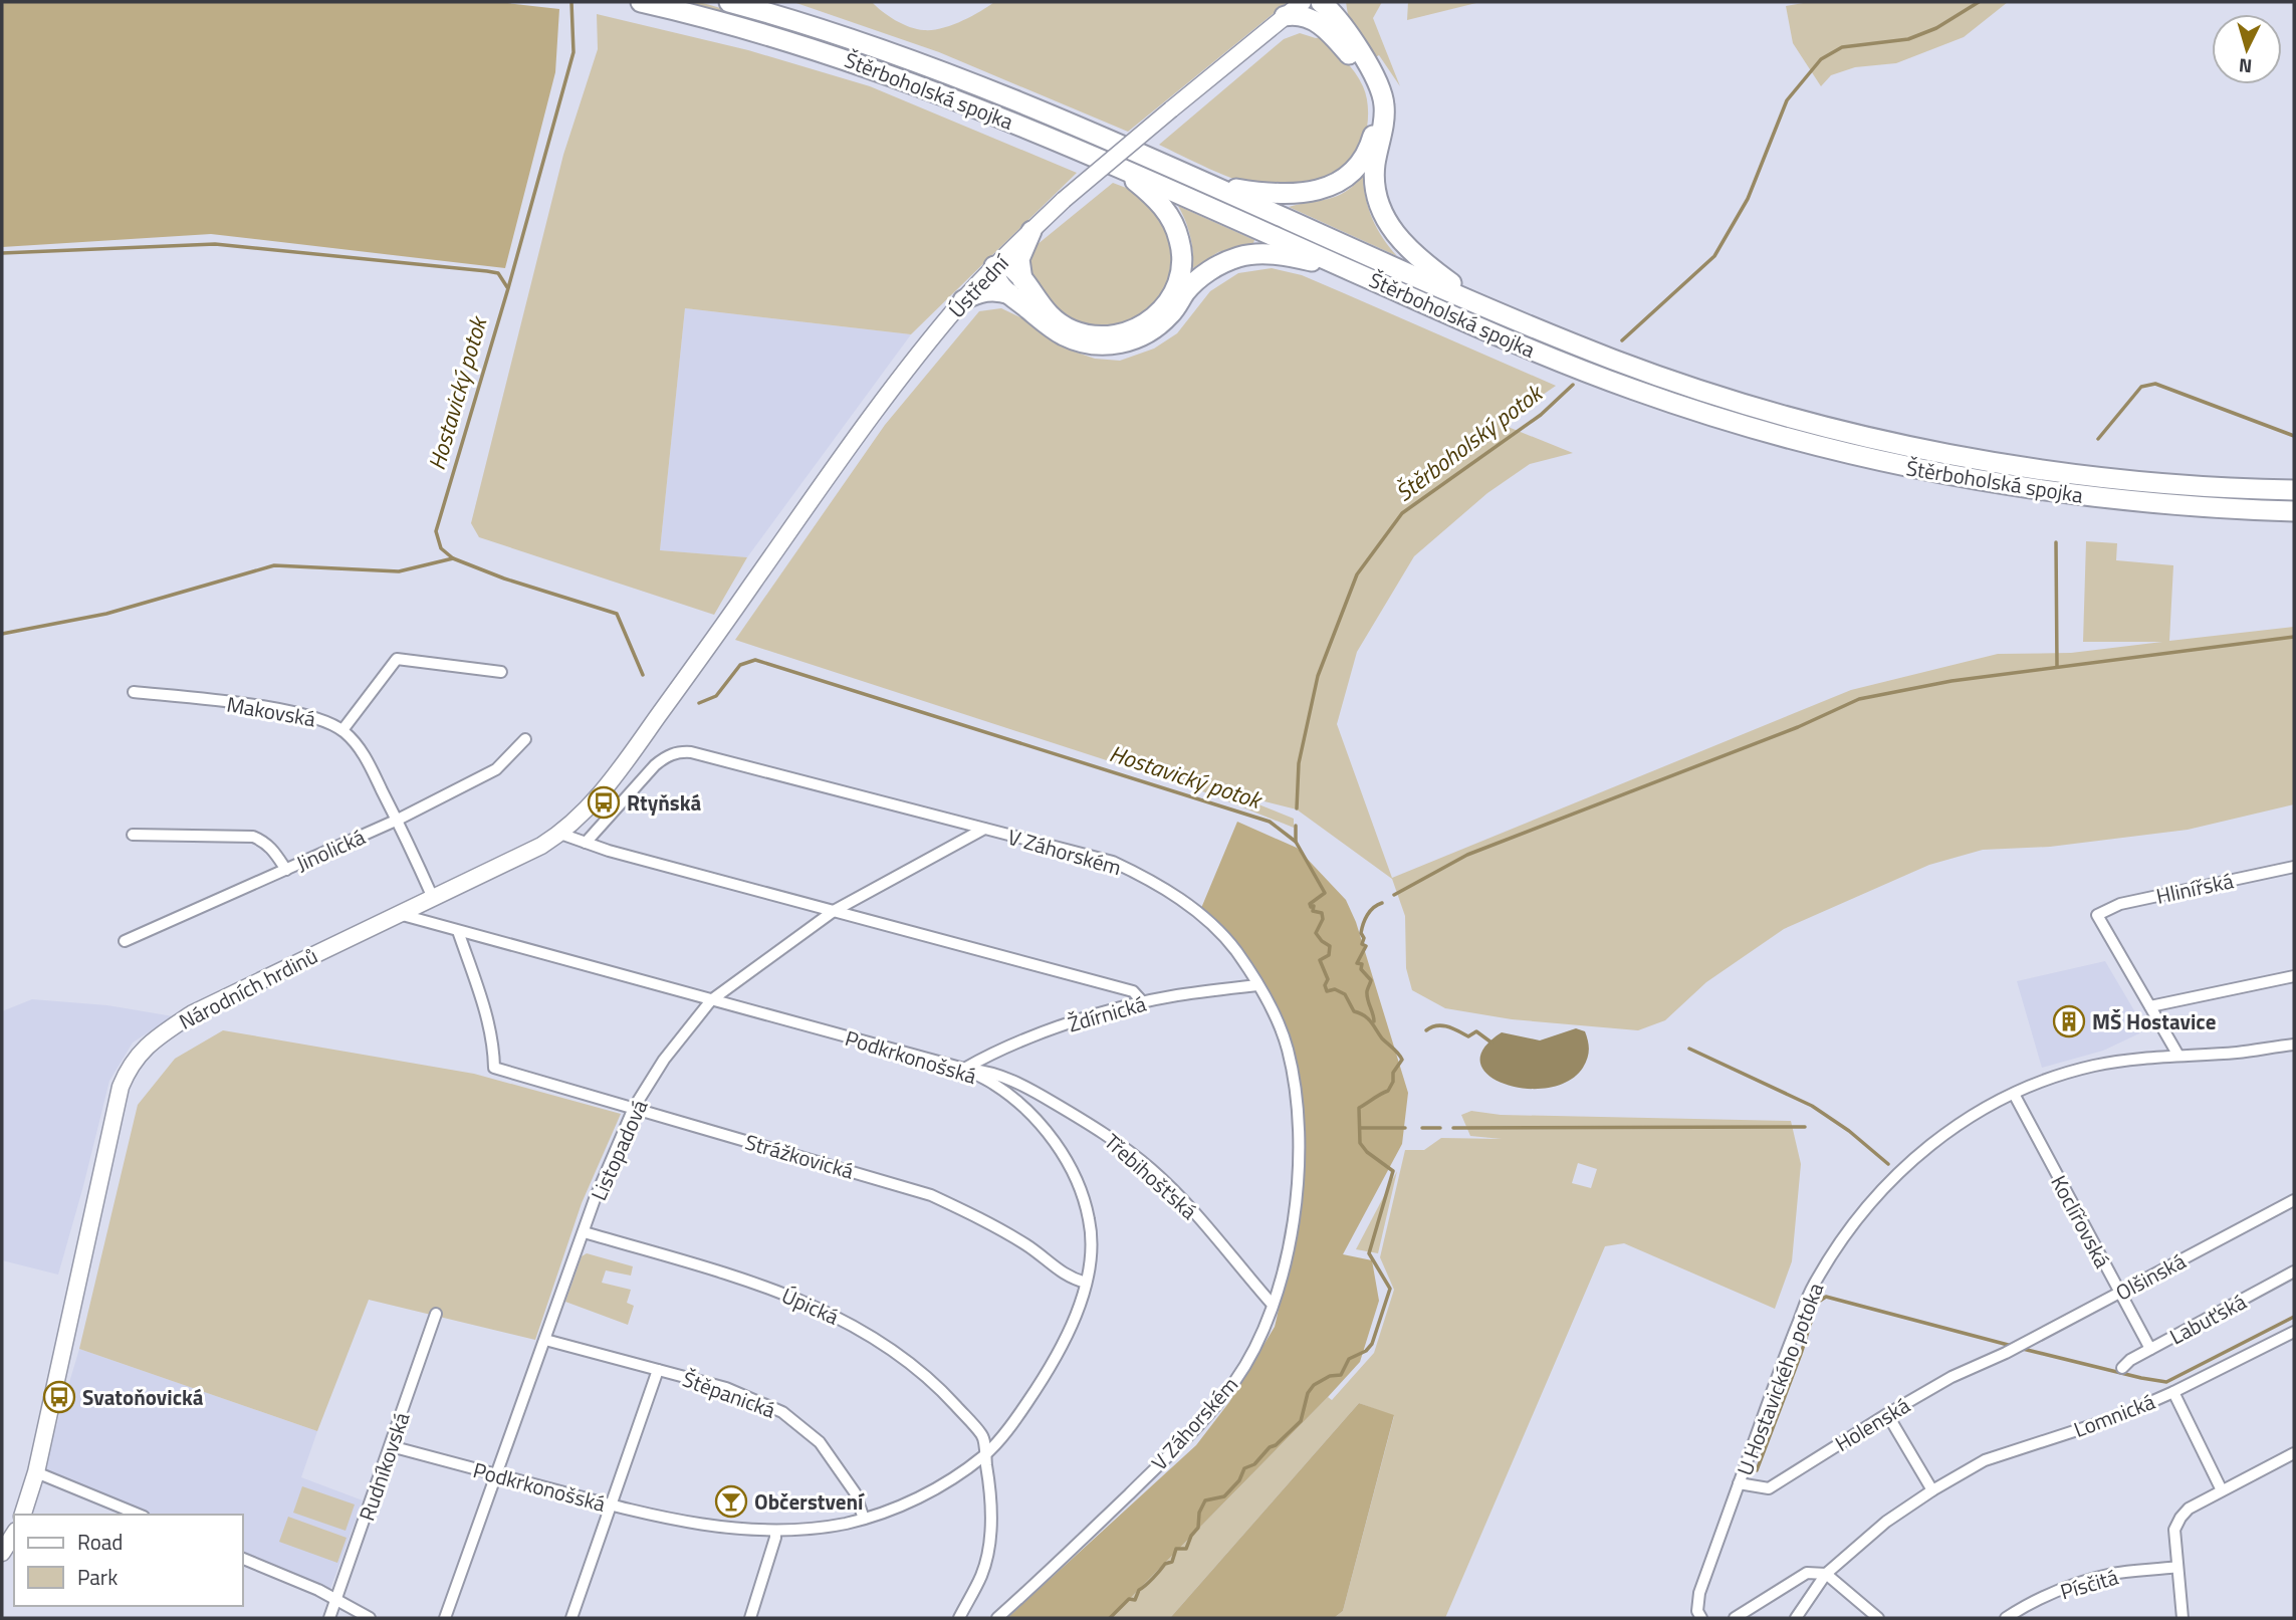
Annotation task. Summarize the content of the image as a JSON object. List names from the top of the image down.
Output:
{
  "streets": {
    "highway": ["Štěrboholská spojka"],
    "street": [
      "Ústřední",
      "Makovská",
      "Jinolická",
      "V Záhorském",
      "Hlinířská",
      "Národních hrdinů",
      "Ždírnická",
      "Podkrkonošská",
      "Listopadová",
      "Strážkovická",
      "Třebihošťská",
      "Koclířovská",
      "Olšinská",
      "Úpická",
      "Labuťská",
      "U Hostavického potoka",
      "Štěpanická",
      "Lomnická",
      "Holenská",
      "Rudníkovská",
      "Písčitá"
    ]
  },
  "crossings": [
    ["Ústřední", "Národních hrdinů"],
    ["Makovská", "Jinolická"],
    ["Makovská", "Národních hrdinů"],
    ["V Záhorském", "Ždírnická"],
    ["V Záhorském", "Listopadová"],
    ["V Záhorském", "Třebihošťská"],
    ["Národních hrdinů", "Podkrkonošská"],
    ["Ždírnická", "Podkrkonošská"],
    ["Ždírnická", "Třebihošťská"],
    ["Podkrkonošská", "Listopadová"],
    ["Podkrkonošská", "Strážkovická"],
    ["Podkrkonošská", "Třebihošťská"],
    ["Podkrkonošská", "Úpická"],
    ["Podkrkonošská", "Štěpanická"],
    ["Podkrkonošská", "Rudníkovská"],
    ["Listopadová", "Strážkovická"],
    ["Listopadová", "Úpická"],
    ["Listopadová", "Štěpanická"],
    ["Koclířovská", "Olšinská"],
    ["Koclířovská", "Labuťská"],
    ["Koclířovská", "U Hostavického potoka"],
    ["Olšinská", "Holenská"],
    ["U Hostavického potoka", "Holenská"]
  ],
  "water": ["Hostavický potok", "Štěrboholský potok"],
  "places": {
    "bus stop": ["Rtyňská", "Svatoňovická"],
    "building": ["MŠ Hostavice"],
    "bar": ["Občerstvení"]
  },
  "legend": ["Road", "Park"],
  "north": "bottom"
}
